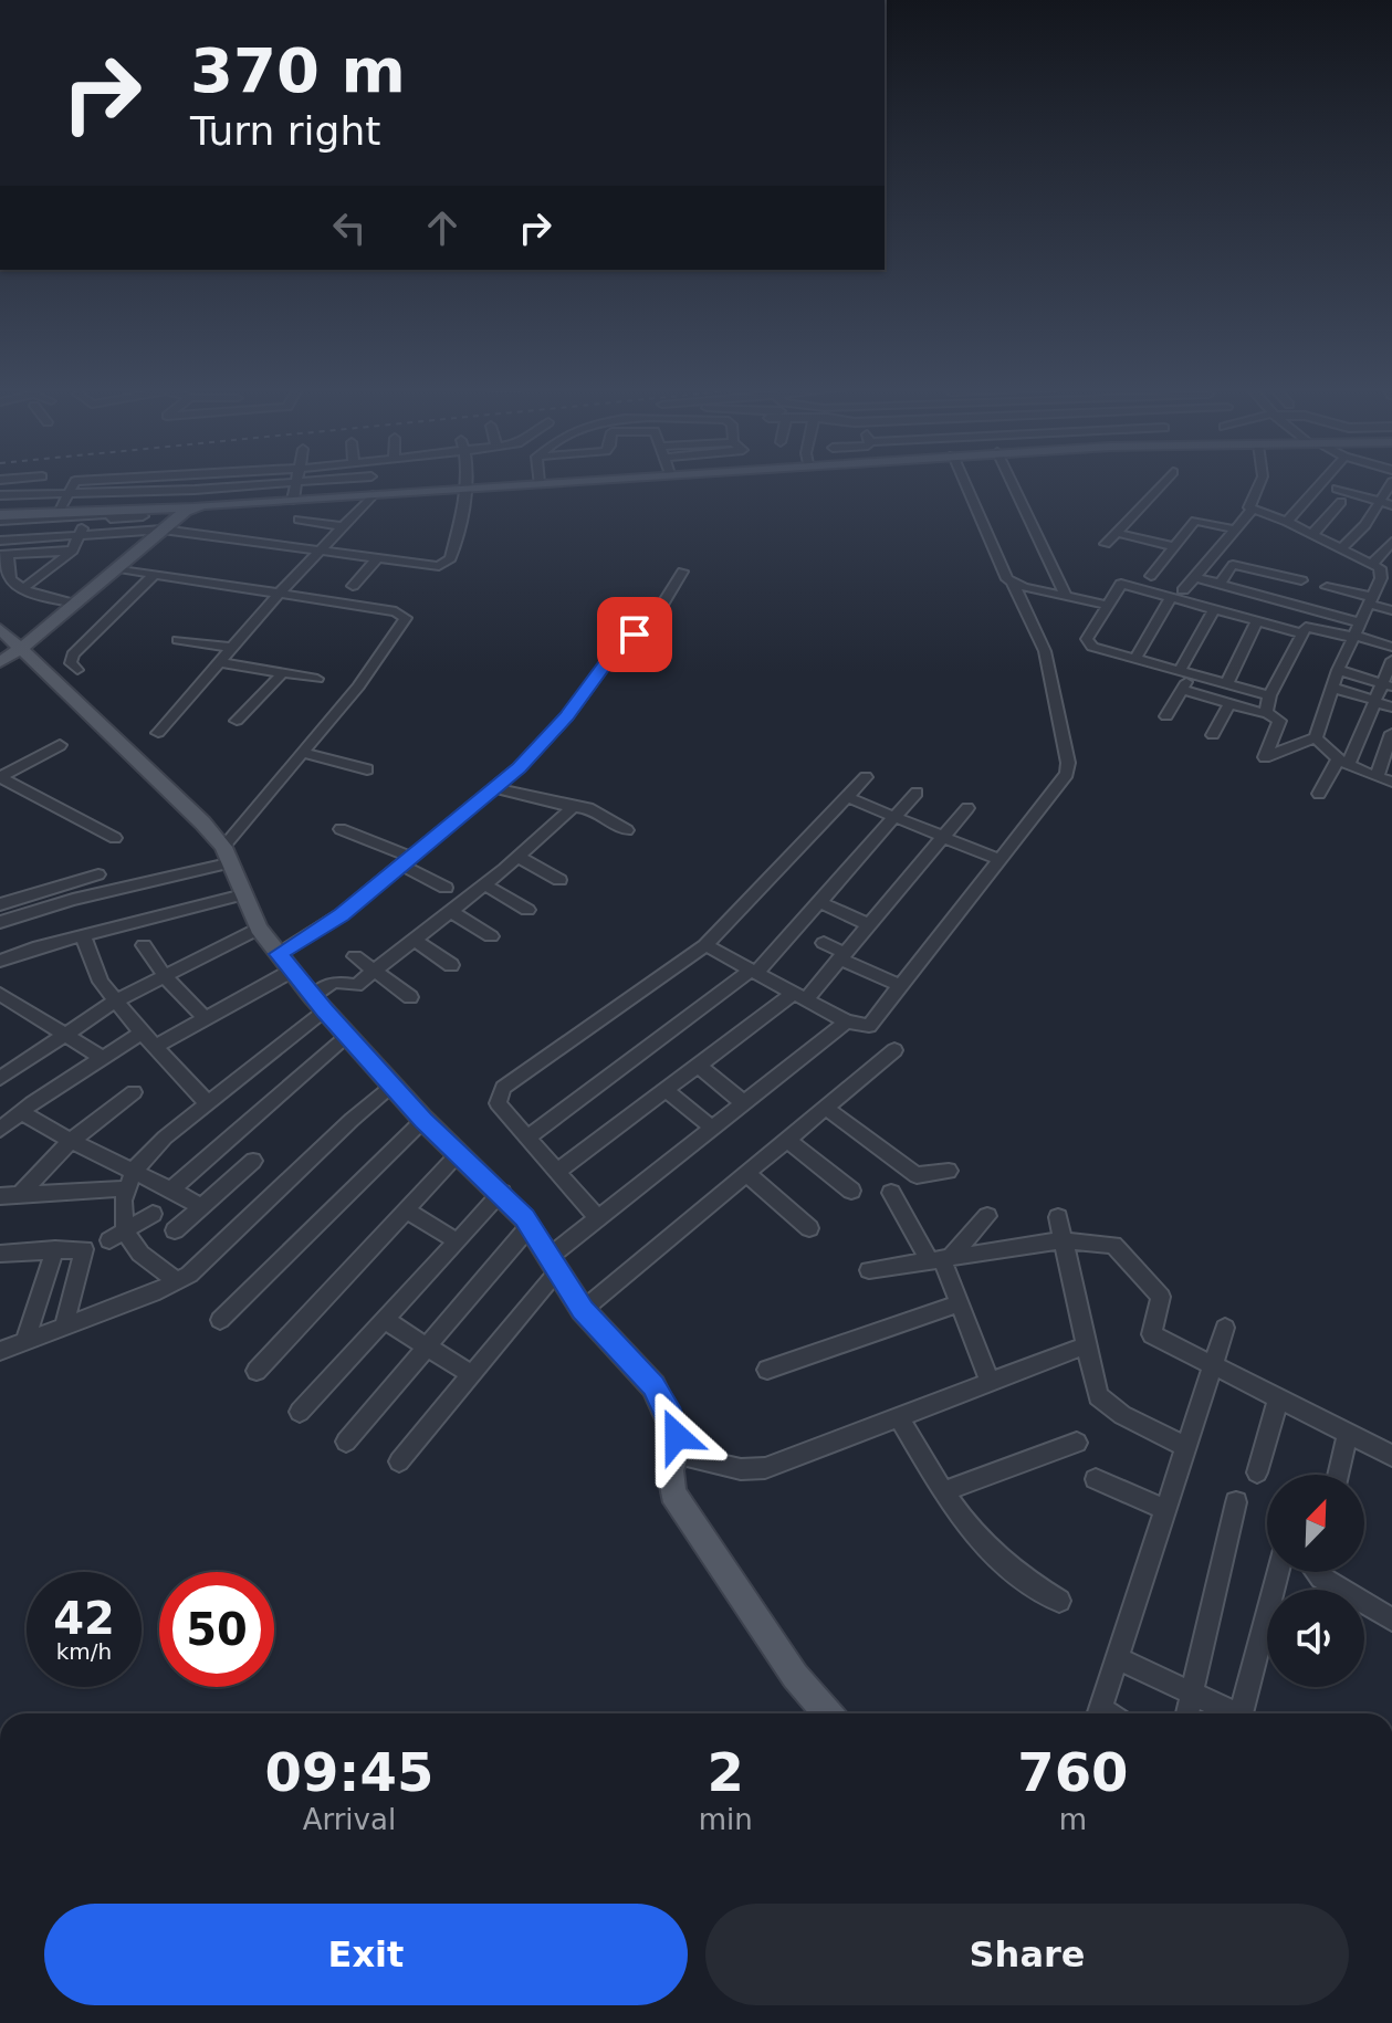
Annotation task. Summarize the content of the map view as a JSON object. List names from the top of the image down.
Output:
{
  "north": "top right",
  "page": {
    "turn": ["370 m", "Turn right"],
    "speed": "42 km/h",
    "limit": "50",
    "eta": [
      "09:45",
      "Arrival",
      "2",
      "min",
      "760",
      "m"
    ],
    "buttons": ["Exit", "Share"]
  }
}
